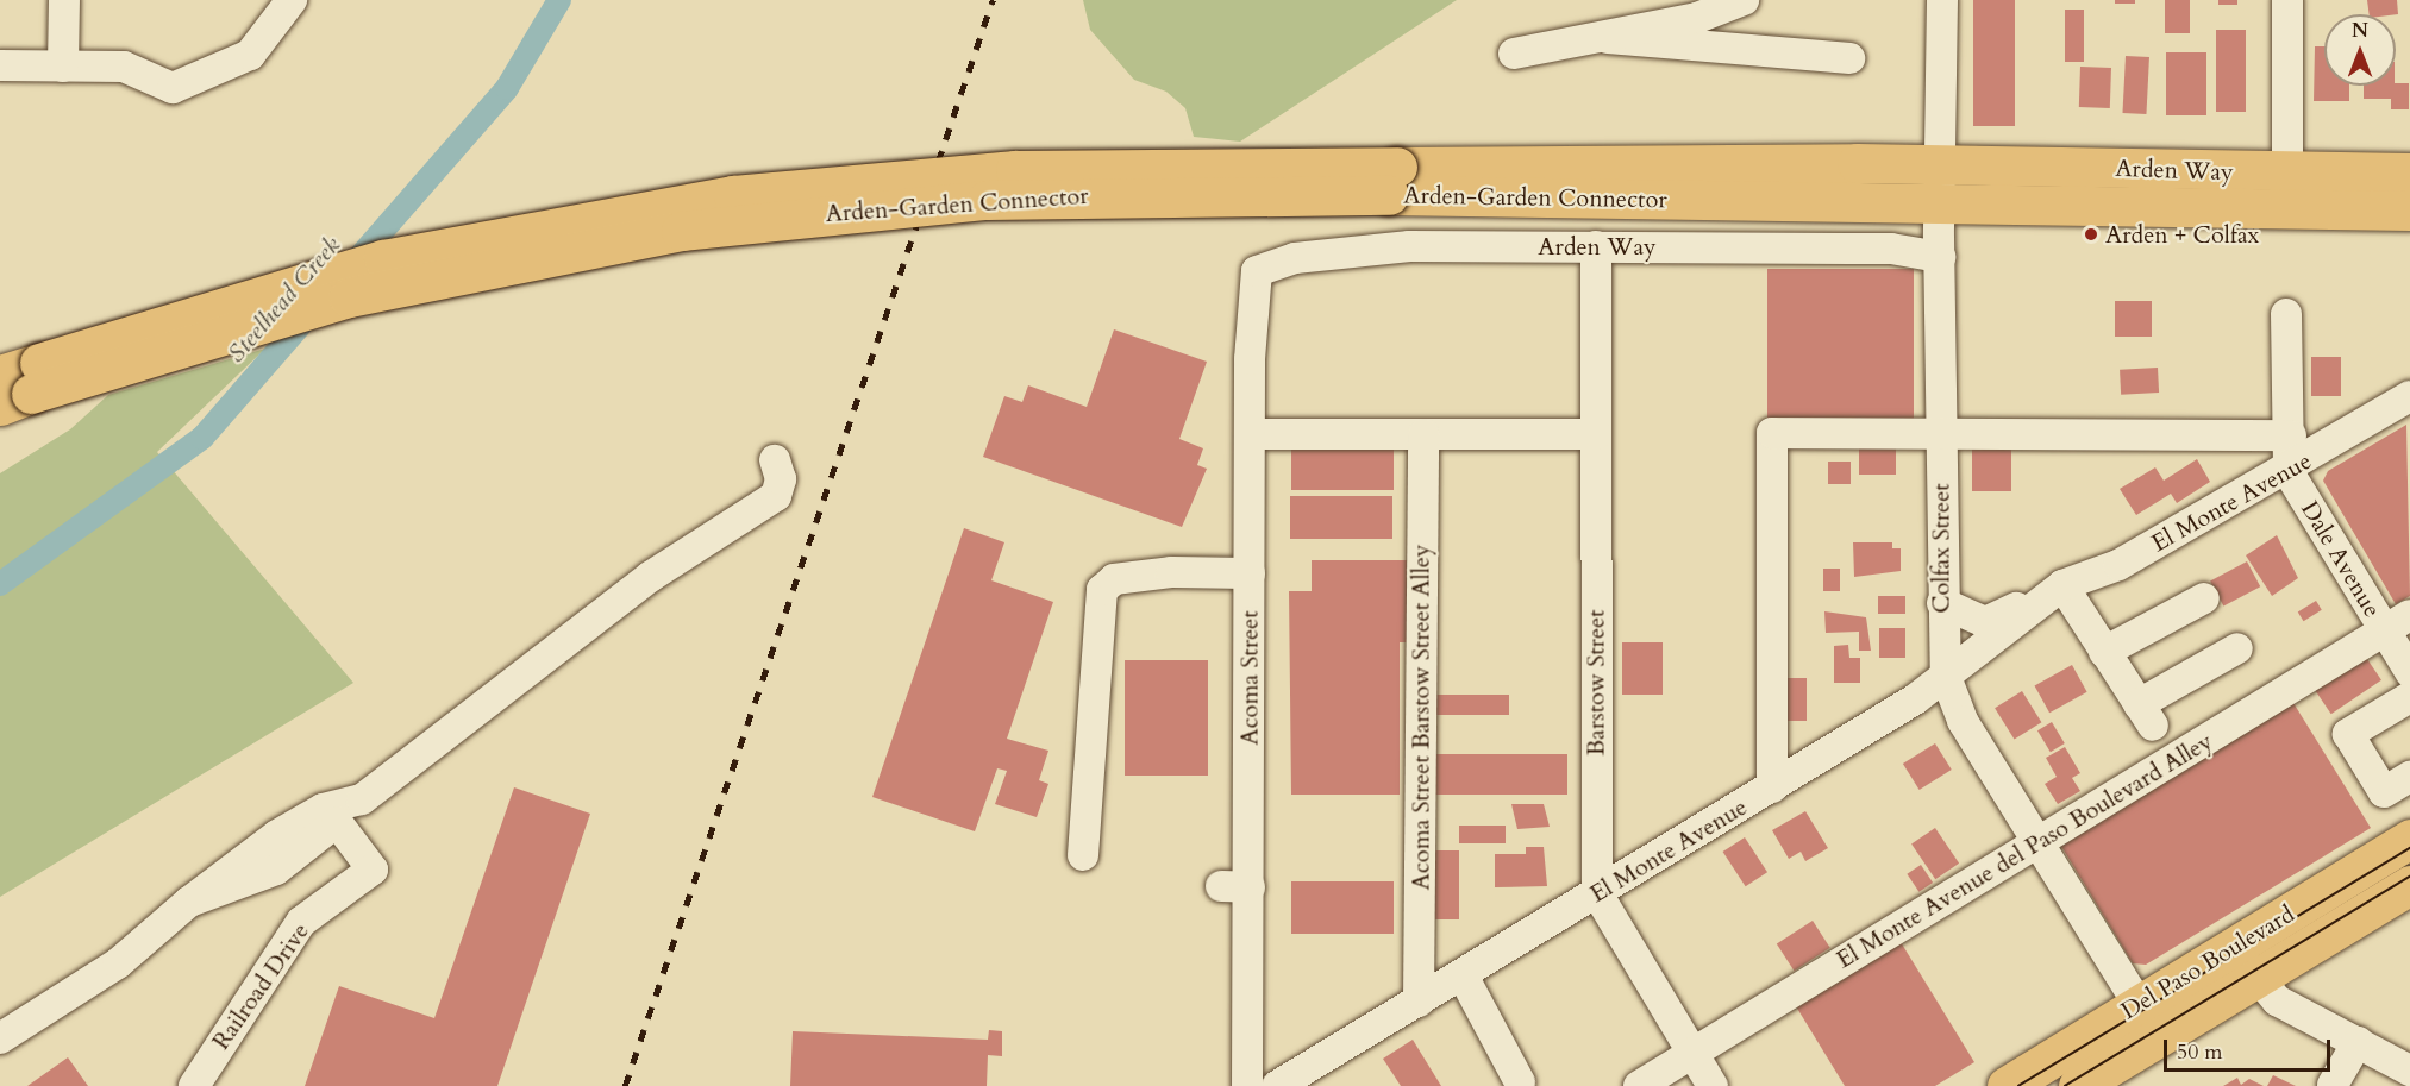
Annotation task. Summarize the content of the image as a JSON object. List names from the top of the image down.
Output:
{
  "streets": {
    "main road": ["Arden Way", "Arden-Garden Connector", "Del Paso Boulevard"],
    "street": [
      "El Monte Avenue",
      "Colfax Street",
      "Dale Avenue",
      "Acoma Street",
      "Barstow Street",
      "Acoma Street Barstow Street Alley",
      "El Monte Avenue del Paso Boulevard Alley",
      "Railroad Drive"
    ]
  },
  "crossings": [
    ["Arden Way", "Arden-Garden Connector"],
    ["Arden Way", "Colfax Street"],
    ["Arden Way", "Acoma Street"],
    ["Arden Way", "Barstow Street"],
    ["Arden-Garden Connector", "Colfax Street"],
    ["El Monte Avenue", "Colfax Street"],
    ["El Monte Avenue", "Dale Avenue"],
    ["El Monte Avenue", "Barstow Street"],
    ["El Monte Avenue", "Acoma Street Barstow Street Alley"],
    ["Colfax Street", "El Monte Avenue del Paso Boulevard Alley"],
    ["Colfax Street", "Del Paso Boulevard"],
    ["Dale Avenue", "El Monte Avenue del Paso Boulevard Alley"]
  ],
  "water": ["Steelhead Creek"],
  "places": ["Arden + Colfax"],
  "scale_bar": "50 m",
  "north": "top"
}
